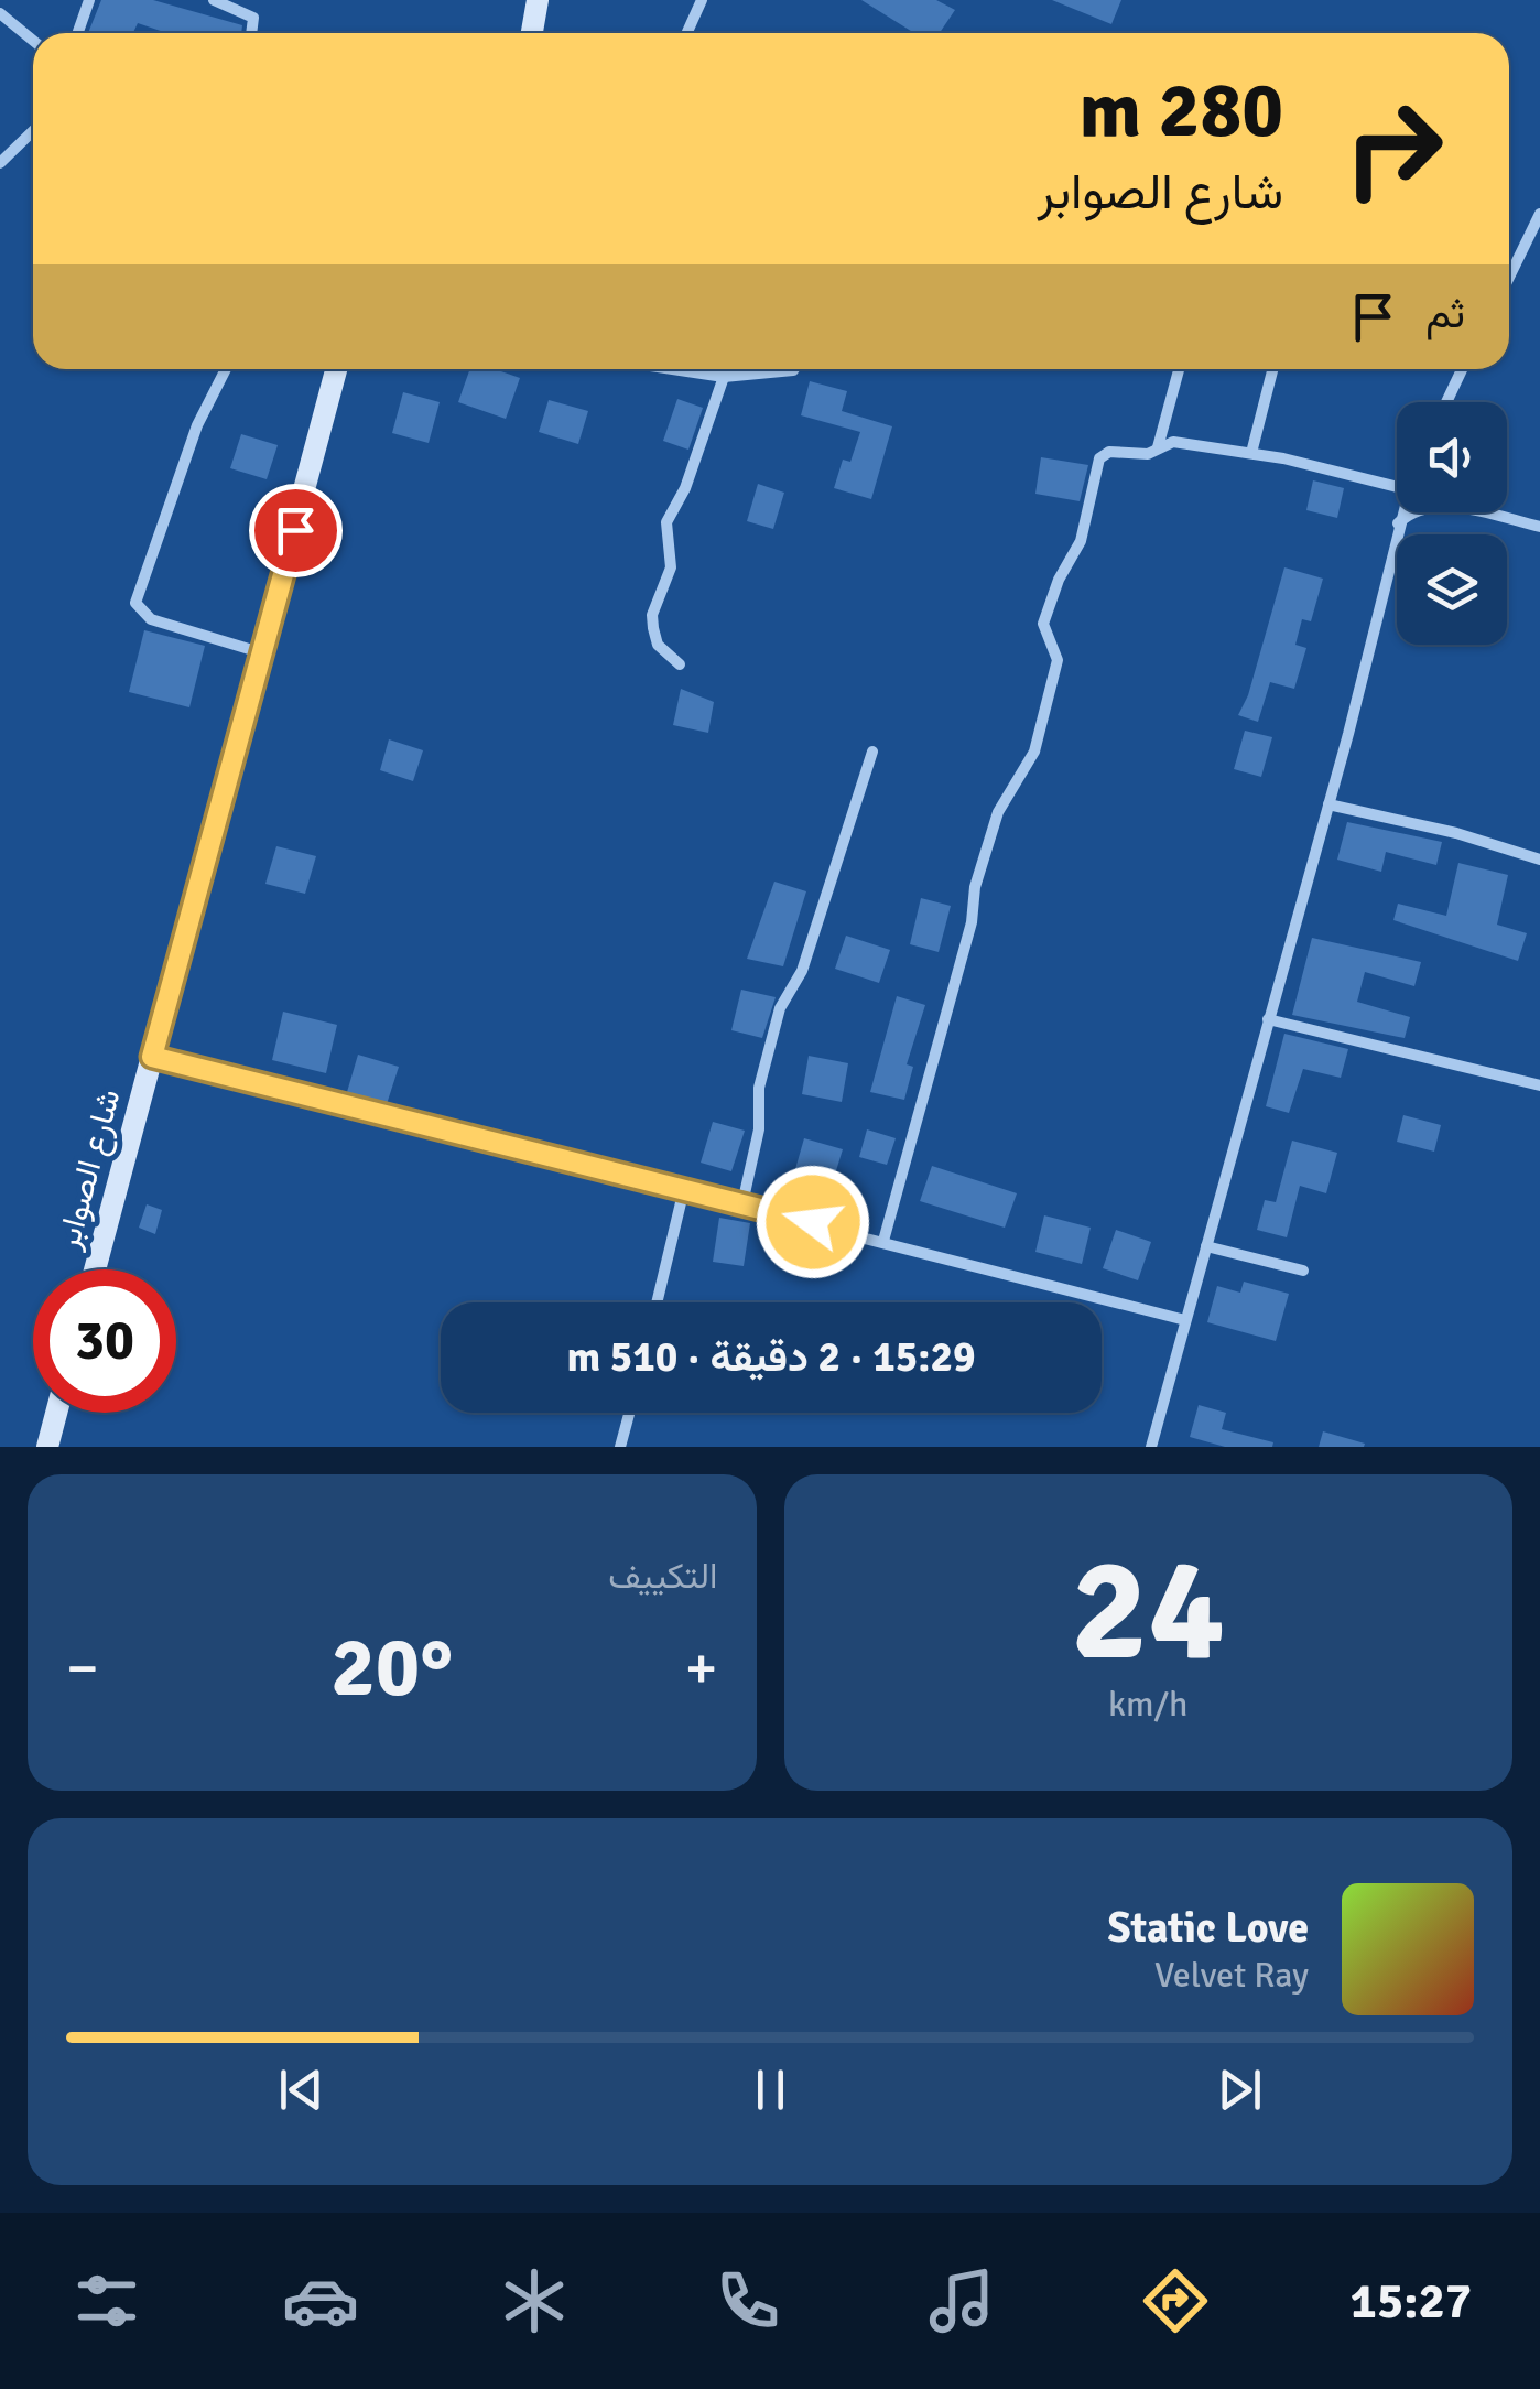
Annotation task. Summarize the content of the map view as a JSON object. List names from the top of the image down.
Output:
{
  "streets": {
    "street": ["شارع الصوابر"]
  },
  "page": {
    "turn": ["280 m", "شارع الصوابر"],
    "then": "ثم",
    "limit": "30",
    "trip": "15:29 · 2 دقيقة · 510 m",
    "tile": [
      ["24", "km/h"],
      "التكييف"
    ],
    "heat": ["−", "20°", "+"],
    "song": ["Static Love", "Velvet Ray"],
    "tabs": "15:27"
  }
}
